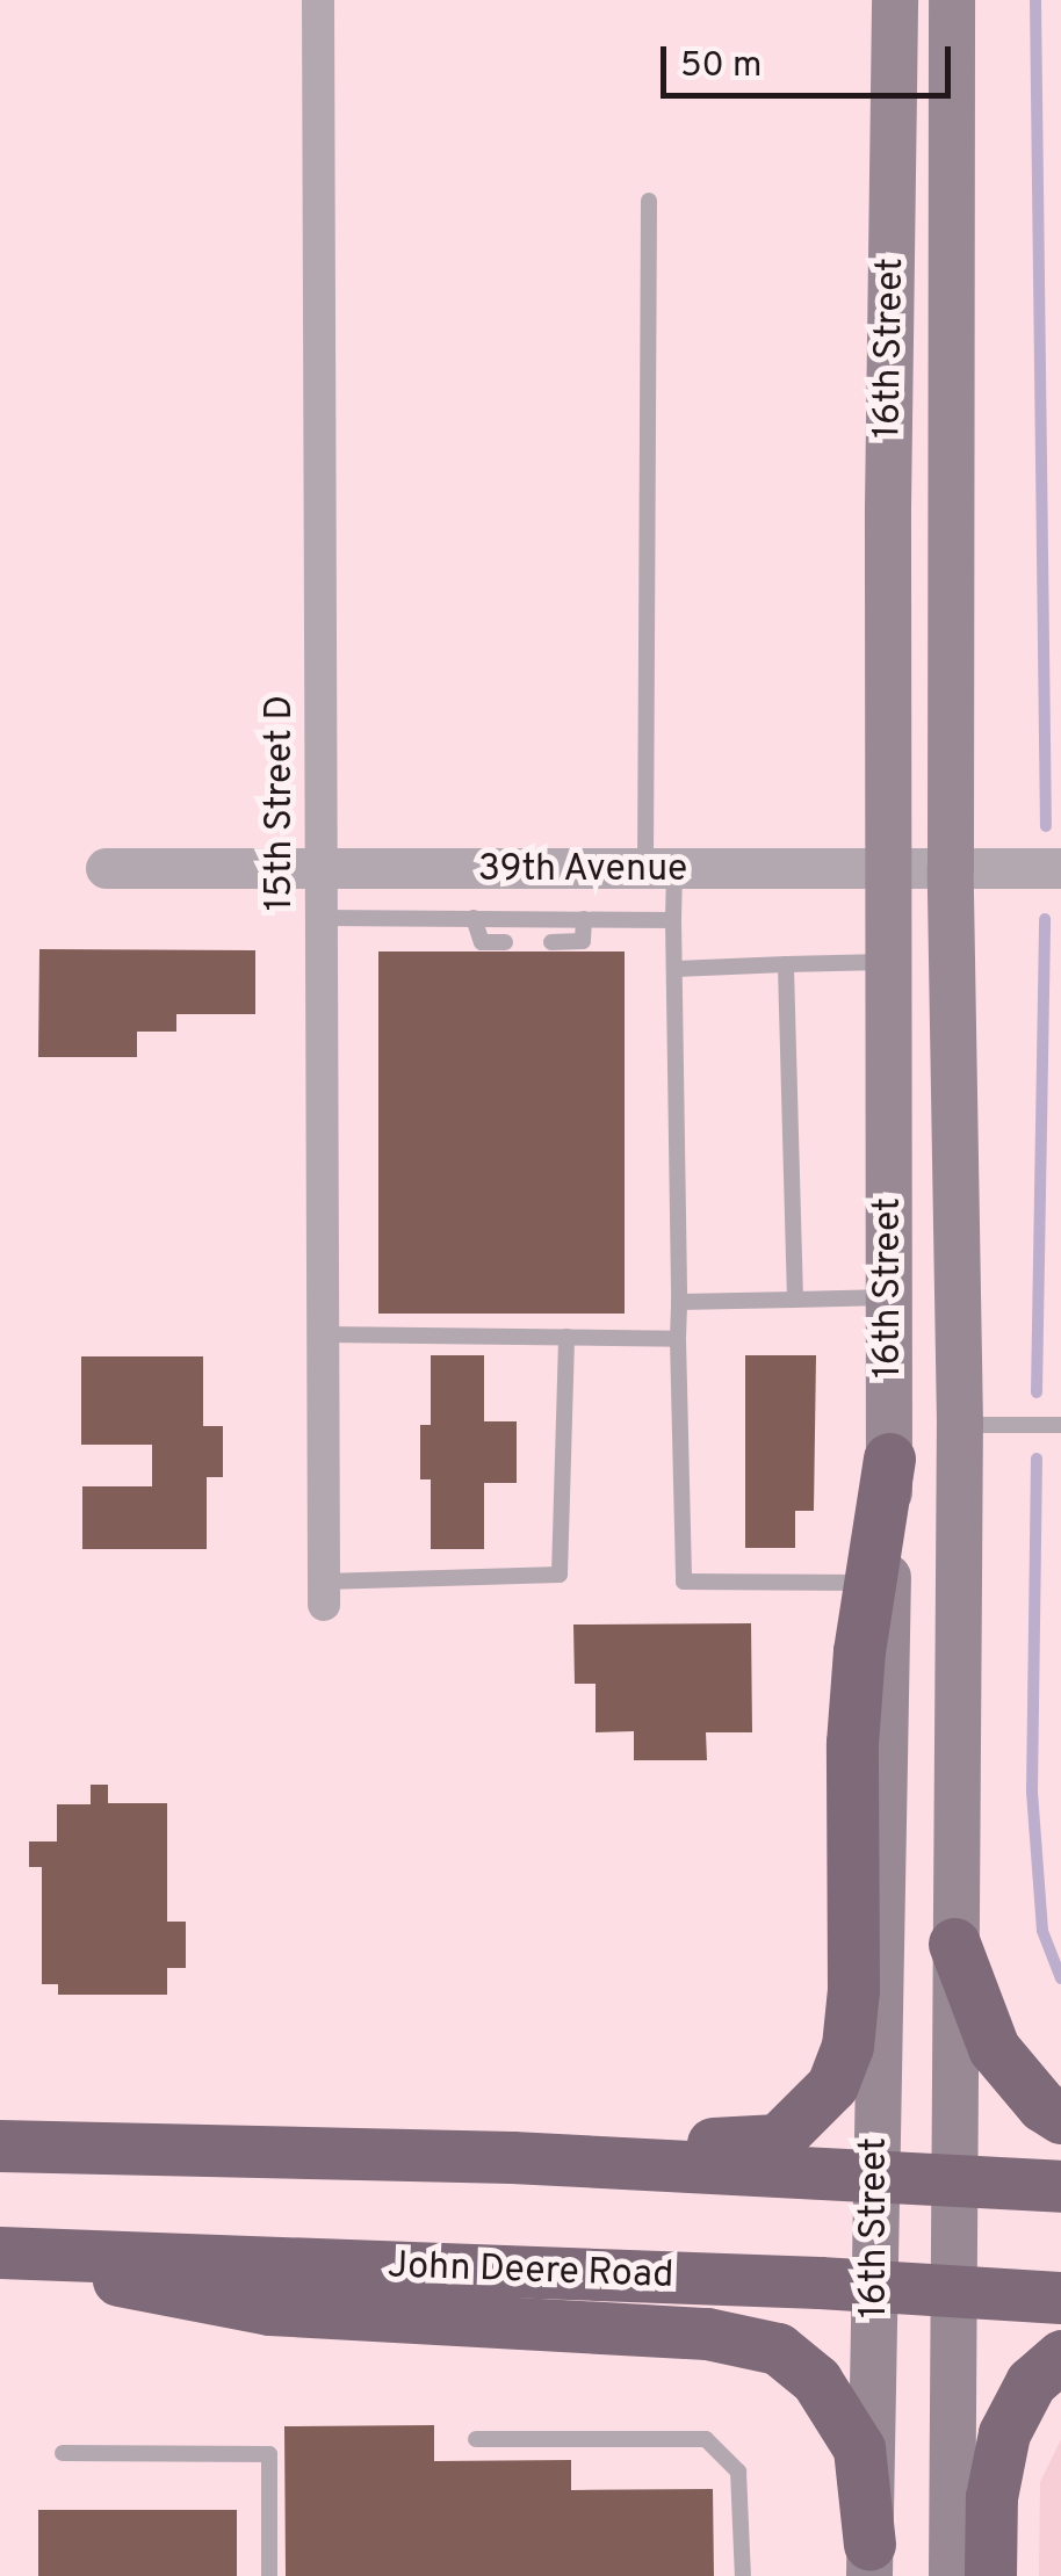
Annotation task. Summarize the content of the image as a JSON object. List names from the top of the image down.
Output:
{
  "streets": {
    "highway": ["John Deere Road"],
    "main road": ["16th Street"],
    "street": ["15th Street D", "39th Avenue"]
  },
  "crossings": [
    ["16th Street", "39th Avenue"],
    ["16th Street", "John Deere Road"],
    ["15th Street D", "39th Avenue"]
  ],
  "scale_bar": "50 m"
}
